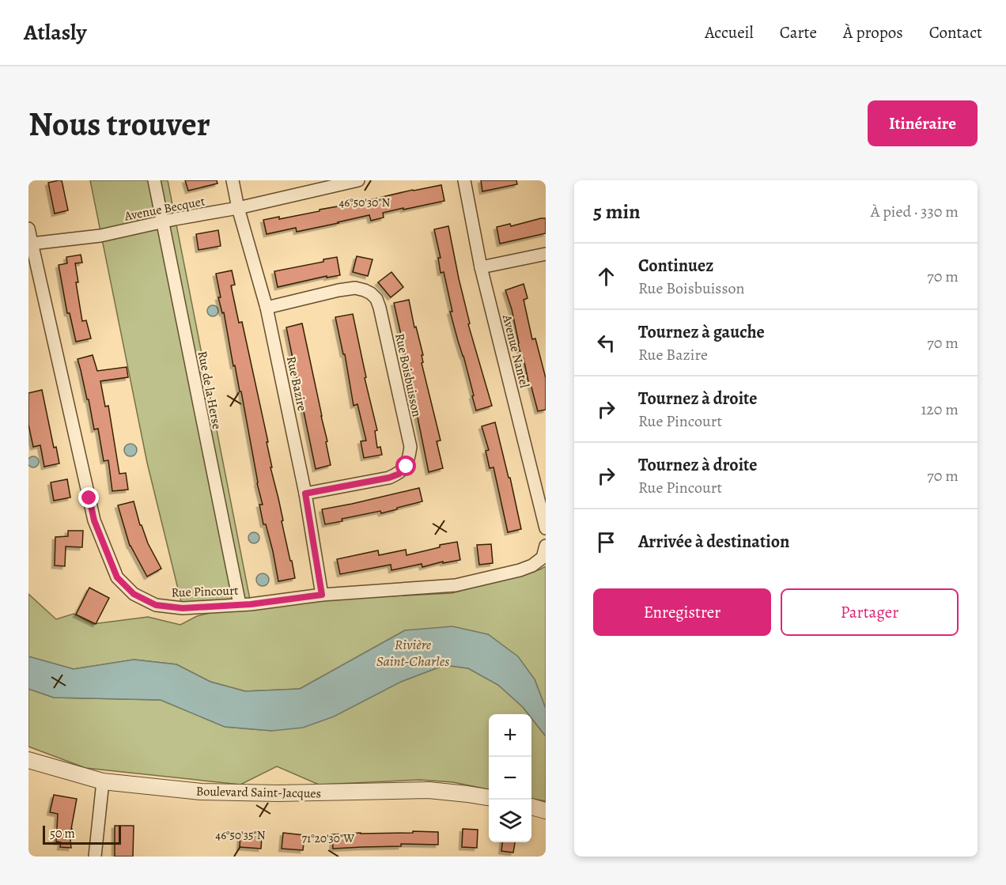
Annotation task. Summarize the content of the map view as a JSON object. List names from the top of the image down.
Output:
{
  "streets": {
    "street": [
      "Avenue Becquet",
      "Avenue Nantel",
      "Rue Boisbuisson",
      "Rue Bazire",
      "Rue de la Herse",
      "Rue Pincourt",
      "Boulevard Saint-Jacques"
    ]
  },
  "crossings": [
    ["Avenue Becquet", "Rue Bazire"],
    ["Avenue Becquet", "Rue de la Herse"],
    ["Avenue Becquet", "Rue Pincourt"],
    ["Rue Boisbuisson", "Rue Bazire"],
    ["Rue Bazire", "Rue Pincourt"],
    ["Rue de la Herse", "Rue Pincourt"]
  ],
  "water": ["Rivière Saint-Charles"],
  "scale_bar": "50 m",
  "page": {
    "header": "Atlasly",
    "nav": [
      "Accueil",
      "Carte",
      "À propos",
      "Contact"
    ],
    "buttons": [
      "Itinéraire",
      ["Enregistrer", "Partager"]
    ],
    "title": "Nous trouver",
    "heading": ["5 min", "À pied · 330 m"],
    "list": [
      ["Continuez", "Rue Boisbuisson", "70 m"],
      ["Tournez à gauche", "Rue Bazire", "70 m"],
      ["Tournez à droite", "Rue Pincourt", "120 m"],
      ["Tournez à droite", "Rue Pincourt", "70 m"],
      "Arrivée à destination"
    ],
    "map_buttons": ["+", "−"],
    "scale": "50 m"
  },
  "coordinates": ["46°50'30\"N", "46°50'35\"N", "71°20'30\"W"]
}
